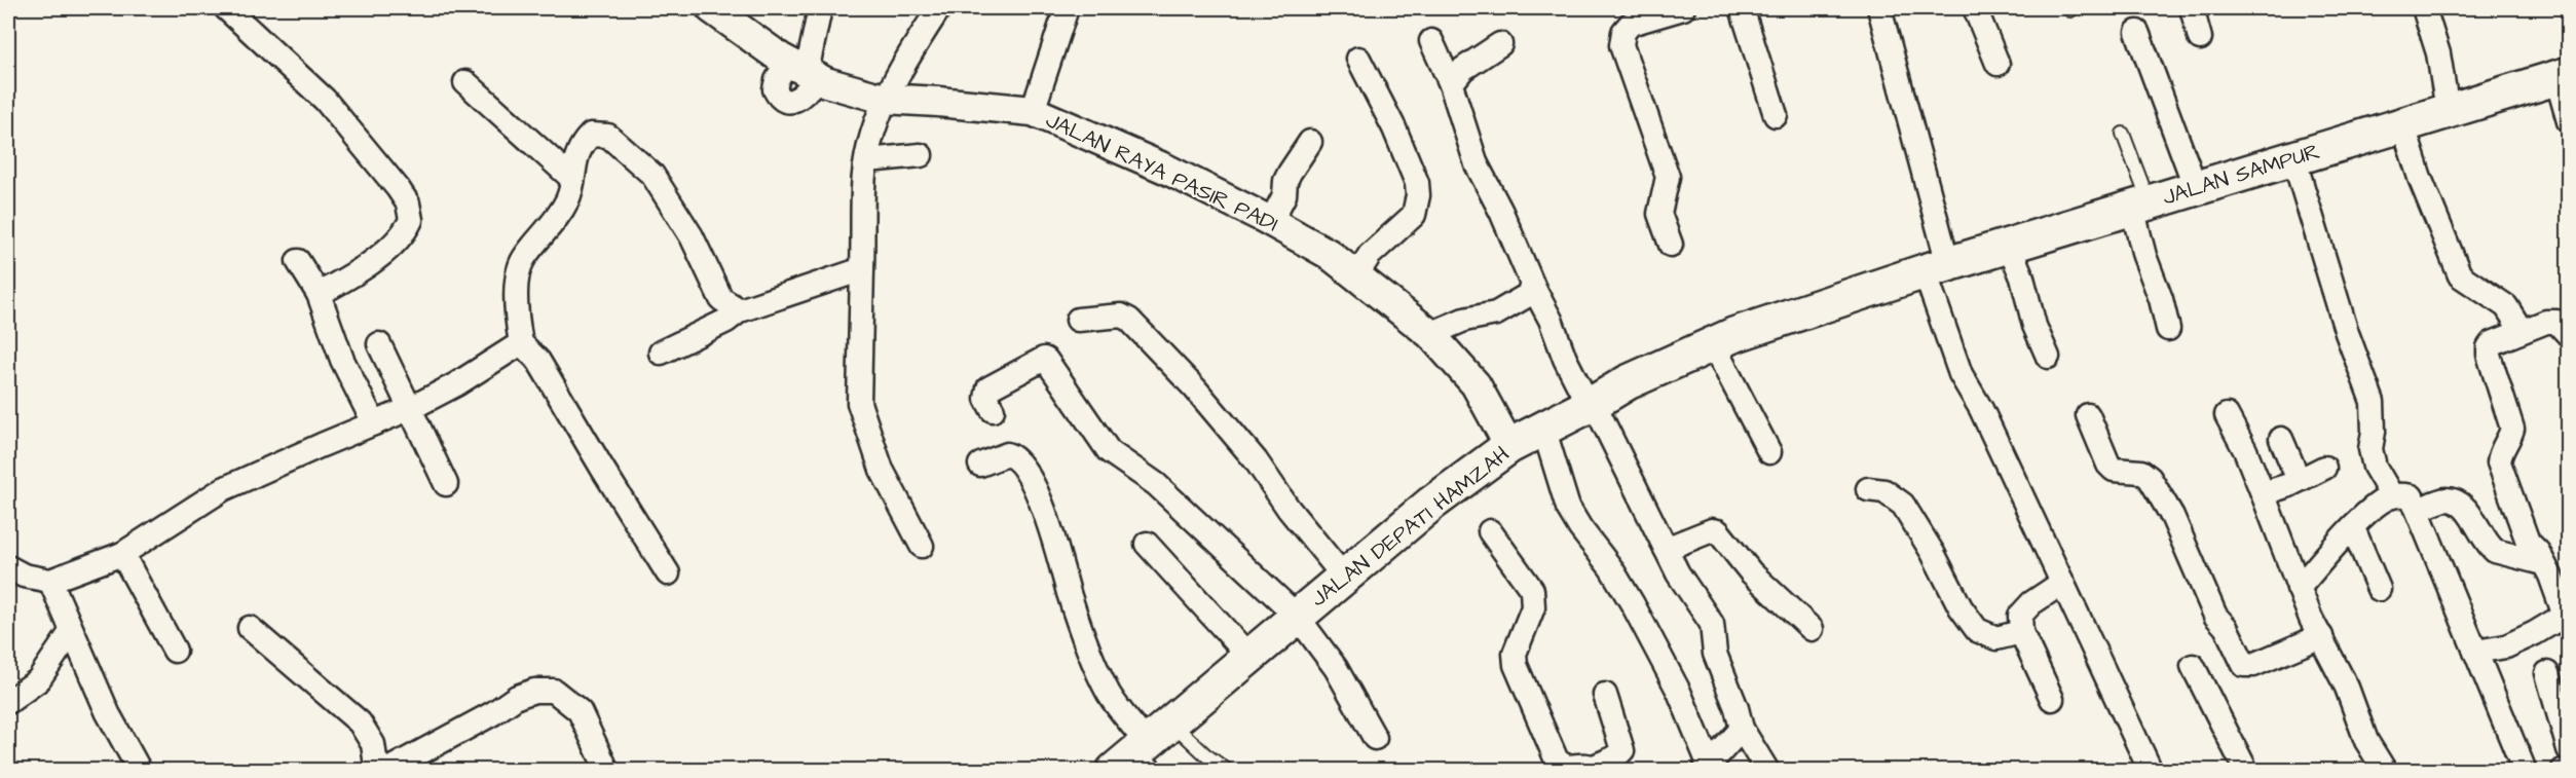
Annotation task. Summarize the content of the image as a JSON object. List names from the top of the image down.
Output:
{
  "streets": {
    "main road": ["JALAN SAMPUR", "JALAN DEPATI HAMZAH"],
    "street": ["JALAN RAYA PASIR PADI"]
  },
  "crossings": [
    ["JALAN RAYA PASIR PADI", "JALAN DEPATI HAMZAH"],
    ["JALAN SAMPUR", "JALAN DEPATI HAMZAH"]
  ]
}
